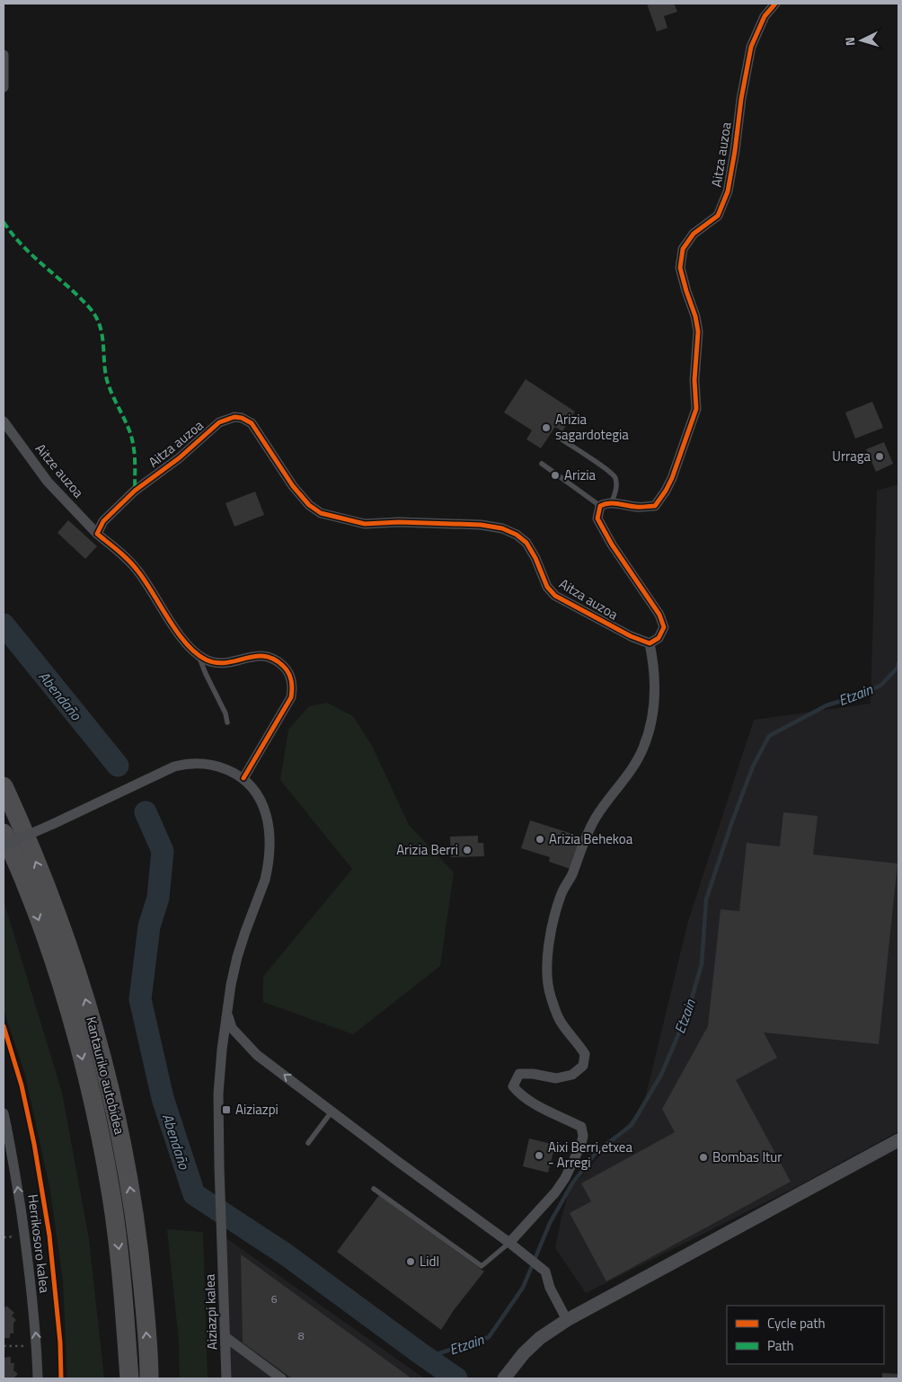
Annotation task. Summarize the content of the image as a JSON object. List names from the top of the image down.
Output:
{
  "streets": {
    "highway": ["Kantauriko autobidea"],
    "street": [
      "Aitza auzoa",
      "Aitze auzoa",
      "Herrikosoro kalea",
      "Aiziazpi kalea"
    ]
  },
  "crossings": [
    ["Aitza auzoa", "Aitze auzoa"]
  ],
  "one_way": ["Herrikosoro kalea"],
  "water": ["Etzain", "Abendaño"],
  "places": {
    "other": [
      "Arizia sagardotegia",
      "Urraga",
      "Arizia",
      "Arizia Behekoa",
      "Arizia Berri",
      "Aixi Berri,etxea - Arregi",
      "Bombas Itur",
      "Lidl"
    ],
    "transit": ["Aiziazpi"]
  },
  "house_numbers": ["6", "8"],
  "legend": ["Cycle path", "Path"],
  "north": "left"
}
